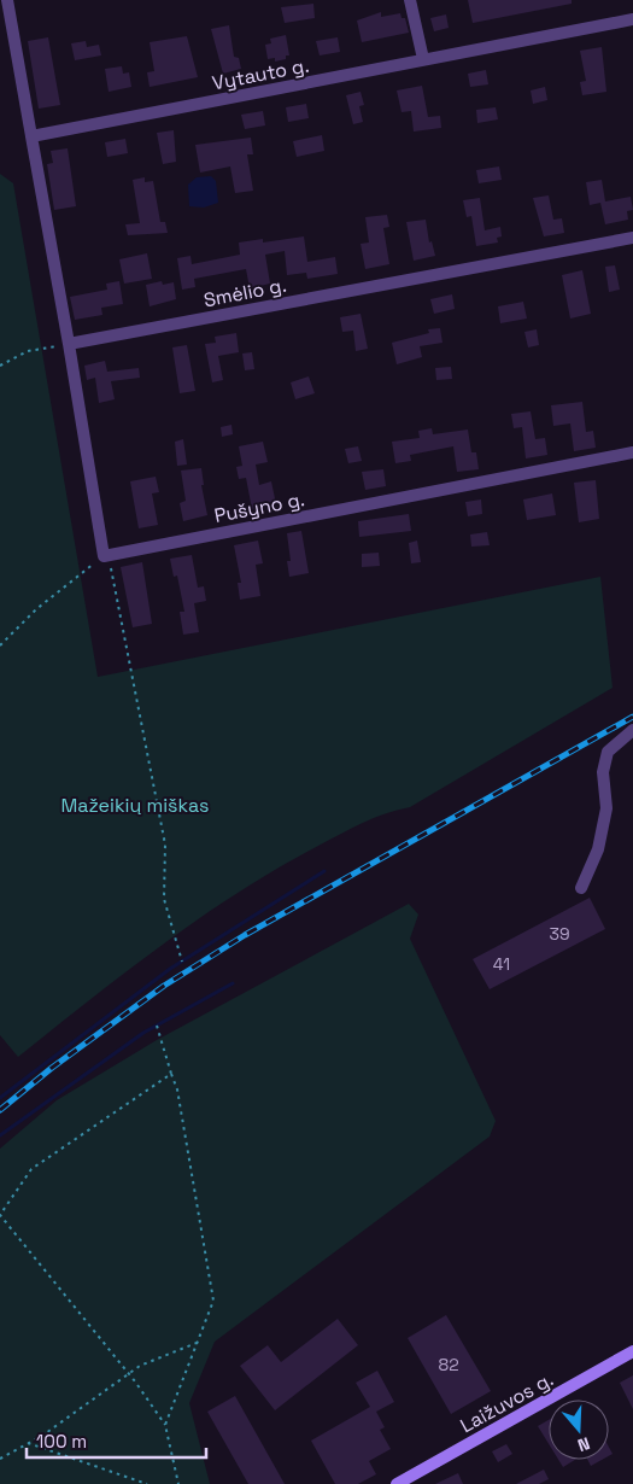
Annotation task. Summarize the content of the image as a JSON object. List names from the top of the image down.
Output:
{
  "streets": {
    "main road": ["Laižuvos g."],
    "street": ["Vytauto g.", "Smėlio g.", "Pušyno g."]
  },
  "parks": ["Mažeikių miškas"],
  "house_numbers": ["39", "41", "82"],
  "scale_bar": "100 m",
  "north": "bottom"
}
